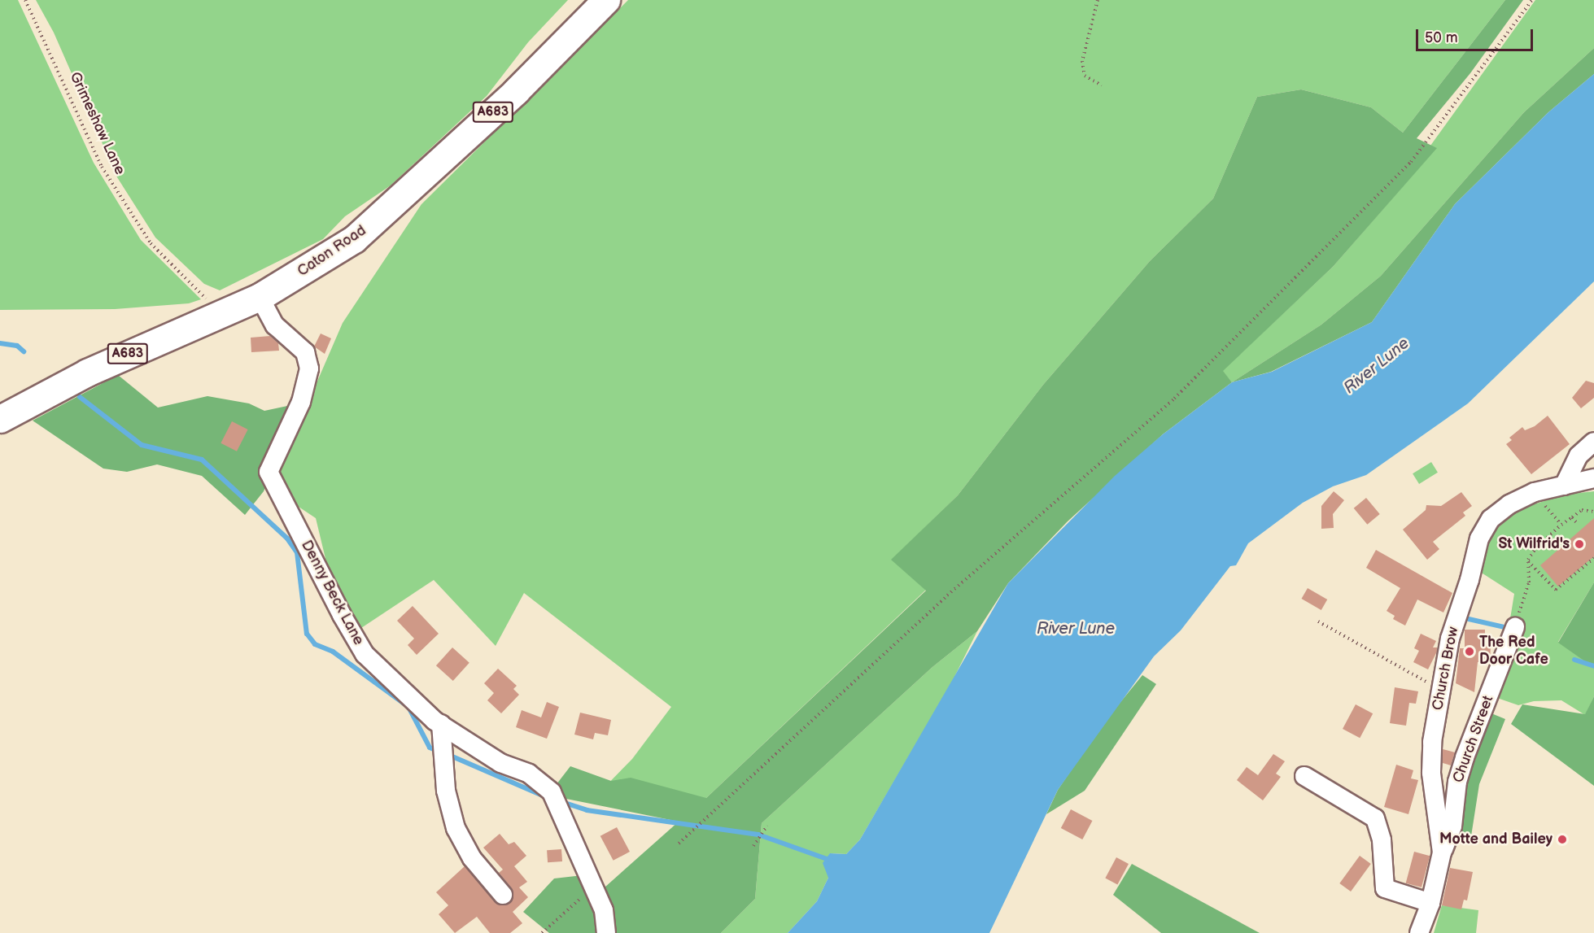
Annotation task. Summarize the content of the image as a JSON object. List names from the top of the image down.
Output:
{
  "streets": {
    "highway": ["A683", "Caton Road"],
    "street": ["Denny Beck Lane", "Church Brow", "Church Street"],
    "path": ["Grimeshaw Lane"]
  },
  "crossings": [
    ["Grimeshaw Lane", "Caton Road"],
    ["Caton Road", "Denny Beck Lane"],
    ["Church Brow", "Church Street"]
  ],
  "water": ["River Lune"],
  "places": ["St Wilfrid's", "The Red Door Cafe", "Motte and Bailey"],
  "scale_bar": "50 m"
}
